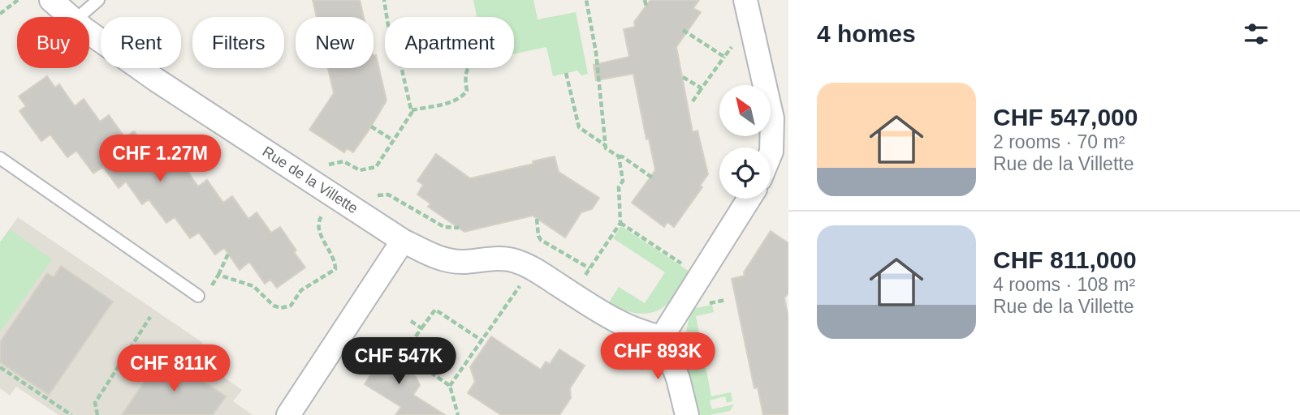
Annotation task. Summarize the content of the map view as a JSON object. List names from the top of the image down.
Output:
{
  "streets": {
    "street": ["Rue de la Villette"]
  },
  "north": "top left",
  "page": {
    "heading": "4 homes",
    "chip": [
      "Buy",
      "Rent",
      "Filters",
      "New",
      "Apartment"
    ],
    "list": [
      {
        "name": "CHF 547,000",
        "note": "2 rooms · 70 m² · Rue de la Villette"
      },
      {
        "name": "CHF 811,000",
        "note": "4 rooms · 108 m² · Rue de la Villette"
      }
    ],
    "price": [
      "CHF 1.27M",
      "CHF 893K",
      "CHF 547K",
      "CHF 811K"
    ]
  }
}
